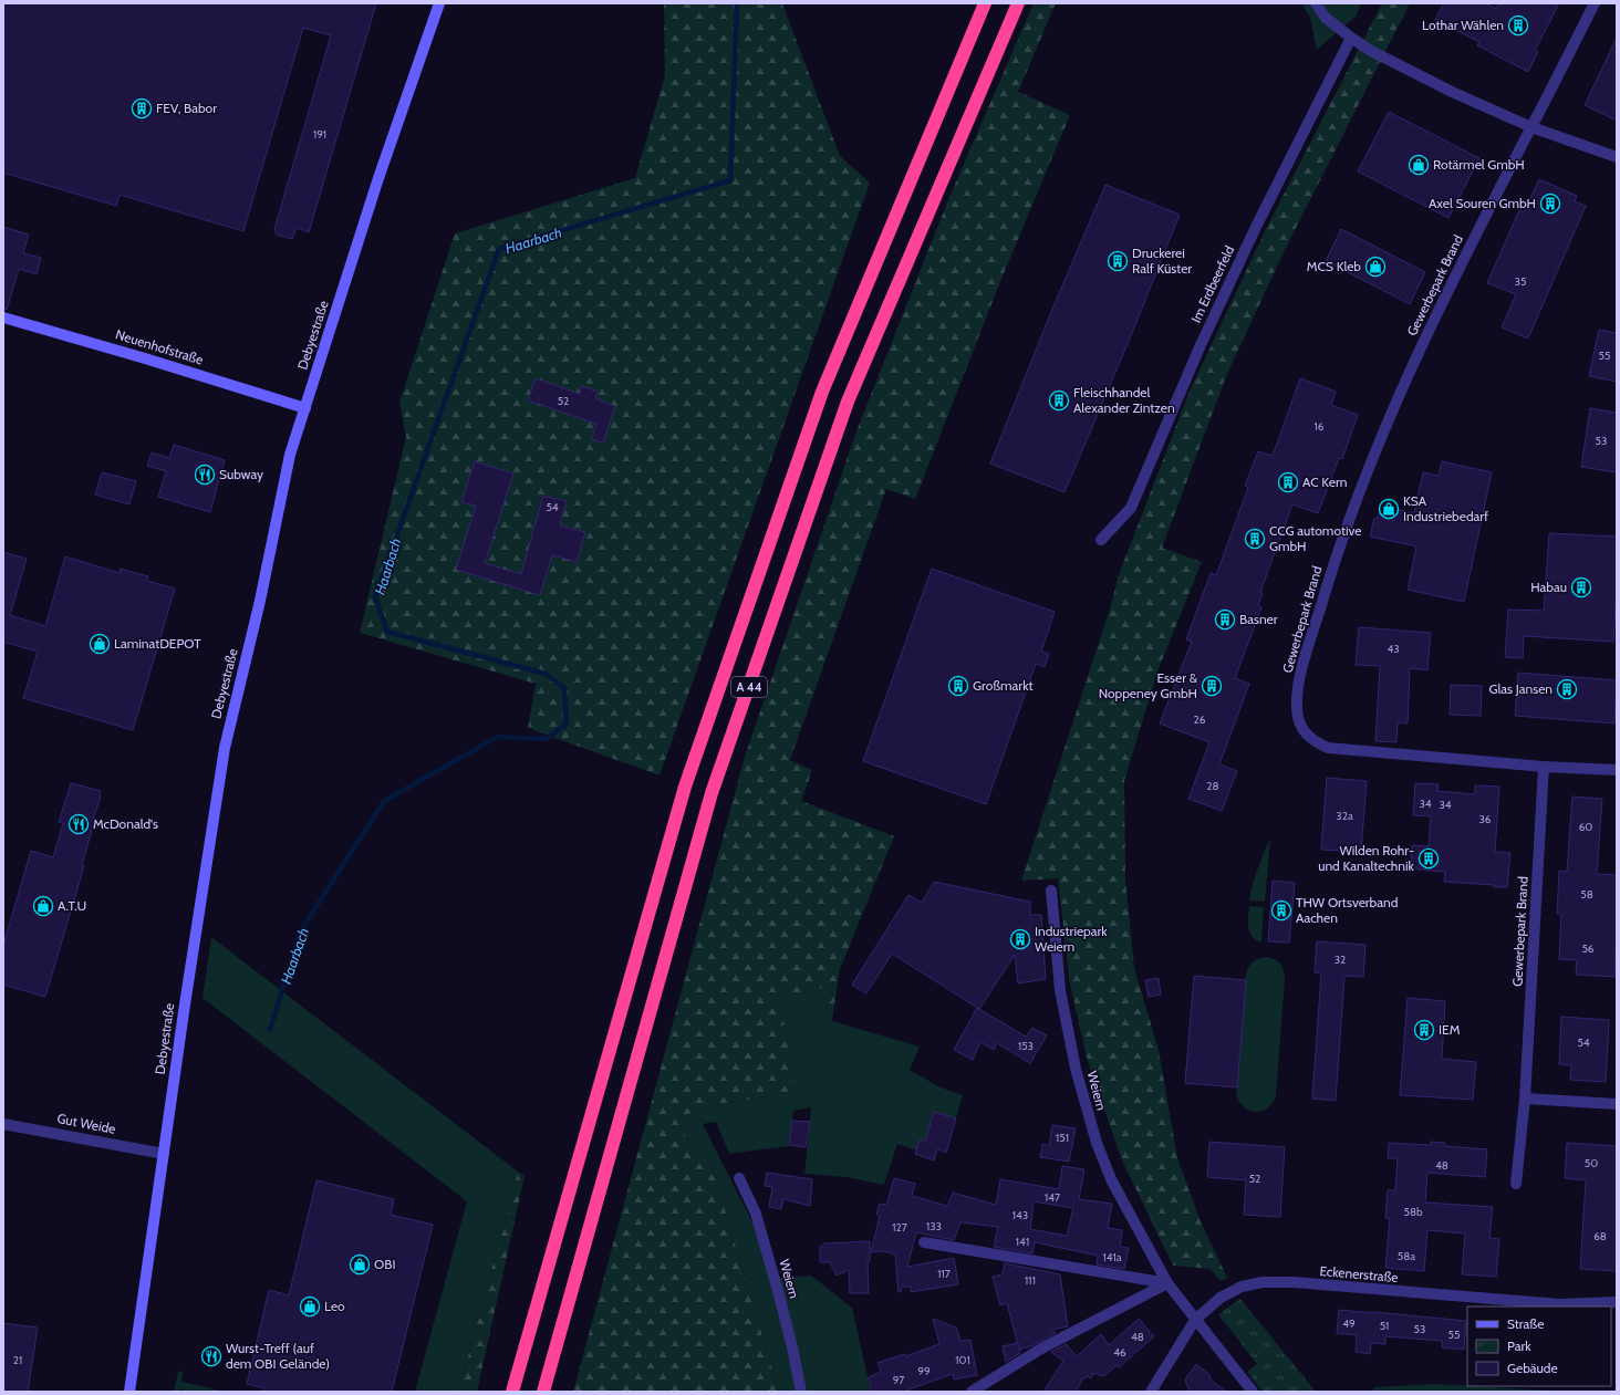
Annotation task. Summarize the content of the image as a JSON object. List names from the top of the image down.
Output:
{
  "streets": {
    "highway": ["A 44"],
    "main road": ["Debyestraße", "Neuenhofstraße"],
    "street": [
      "Im Erdbeerfeld",
      "Gewerbepark Brand",
      "Weiern",
      "Gut Weide",
      "Eckenerstraße"
    ]
  },
  "crossings": [
    ["Debyestraße", "Neuenhofstraße"],
    ["Debyestraße", "Gut Weide"],
    ["Weiern", "Eckenerstraße"]
  ],
  "water": ["Haarbach"],
  "places": {
    "building": [
      "Lothar Wählen",
      "FEV, Babor",
      "Axel Souren GmbH",
      "Druckerei Ralf Küster",
      "Fleischhandel Alexander Zintzen",
      "AC Kern",
      "CCG automotive GmbH",
      "Habau",
      "Basner",
      "Großmarkt",
      "Esser & Noppeney GmbH",
      "Glas Jansen",
      "Wilden Rohr- und Kanaltechnik",
      "THW Ortsverband Aachen",
      "Industriepark Weiern",
      "IEM"
    ],
    "shop": [
      "Rotärmel GmbH",
      "MCS Kleb",
      "KSA Industriebedarf",
      "LaminatDEPOT",
      "A.T.U",
      "OBI",
      "Leo"
    ],
    "restaurant": ["Subway", "McDonald's", "Wurst-Treff (auf dem OBI Gelände)"]
  },
  "house_numbers": [
    "191",
    "35",
    "55",
    "52",
    "16",
    "53",
    "54",
    "43",
    "26",
    "28",
    "34",
    "34",
    "32a",
    "36",
    "60",
    "58",
    "56",
    "32",
    "54",
    "153",
    "151",
    "50",
    "48",
    "52",
    "147",
    "58b",
    "143",
    "133",
    "127",
    "68",
    "141",
    "58a",
    "141a",
    "117",
    "111",
    "49",
    "51",
    "53",
    "55",
    "48",
    "46",
    "21",
    "101",
    "99",
    "97"
  ],
  "legend": ["Straße", "Park", "Gebäude"]
}
